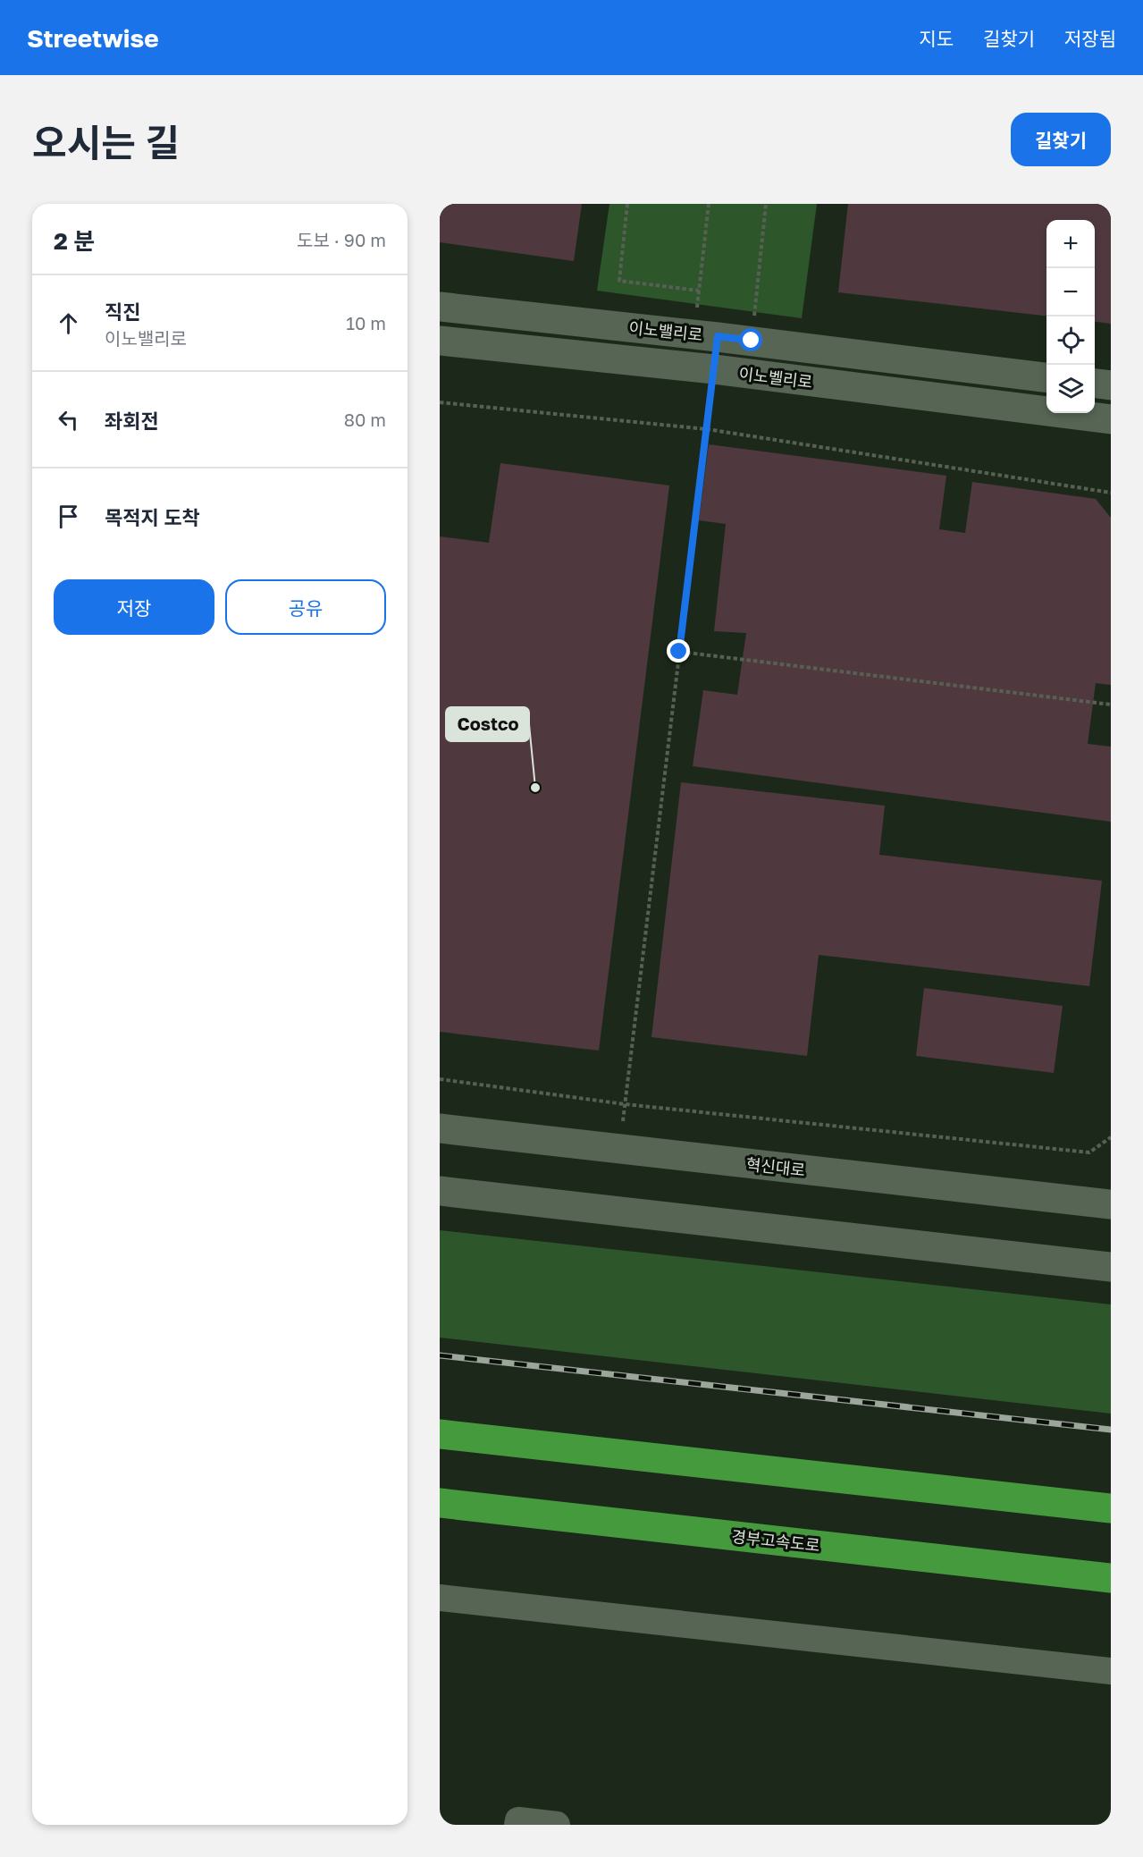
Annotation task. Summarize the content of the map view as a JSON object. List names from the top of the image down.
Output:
{
  "streets": {
    "highway": ["경부고속도로"],
    "main road": ["이노밸리로", "이노벨리로", "혁신대로"]
  },
  "places": ["Costco"],
  "page": {
    "header": "Streetwise",
    "nav": ["지도", "길찾기", "저장됨"],
    "title": "오시는 길",
    "buttons": [
      "길찾기",
      ["저장", "공유"]
    ],
    "heading": ["2 분", "도보 · 90 m"],
    "map_buttons": ["+", "−"],
    "list": [
      ["직진", "이노밸리로", "10 m"],
      ["좌회전", "80 m"],
      "목적지 도착"
    ]
  }
}
